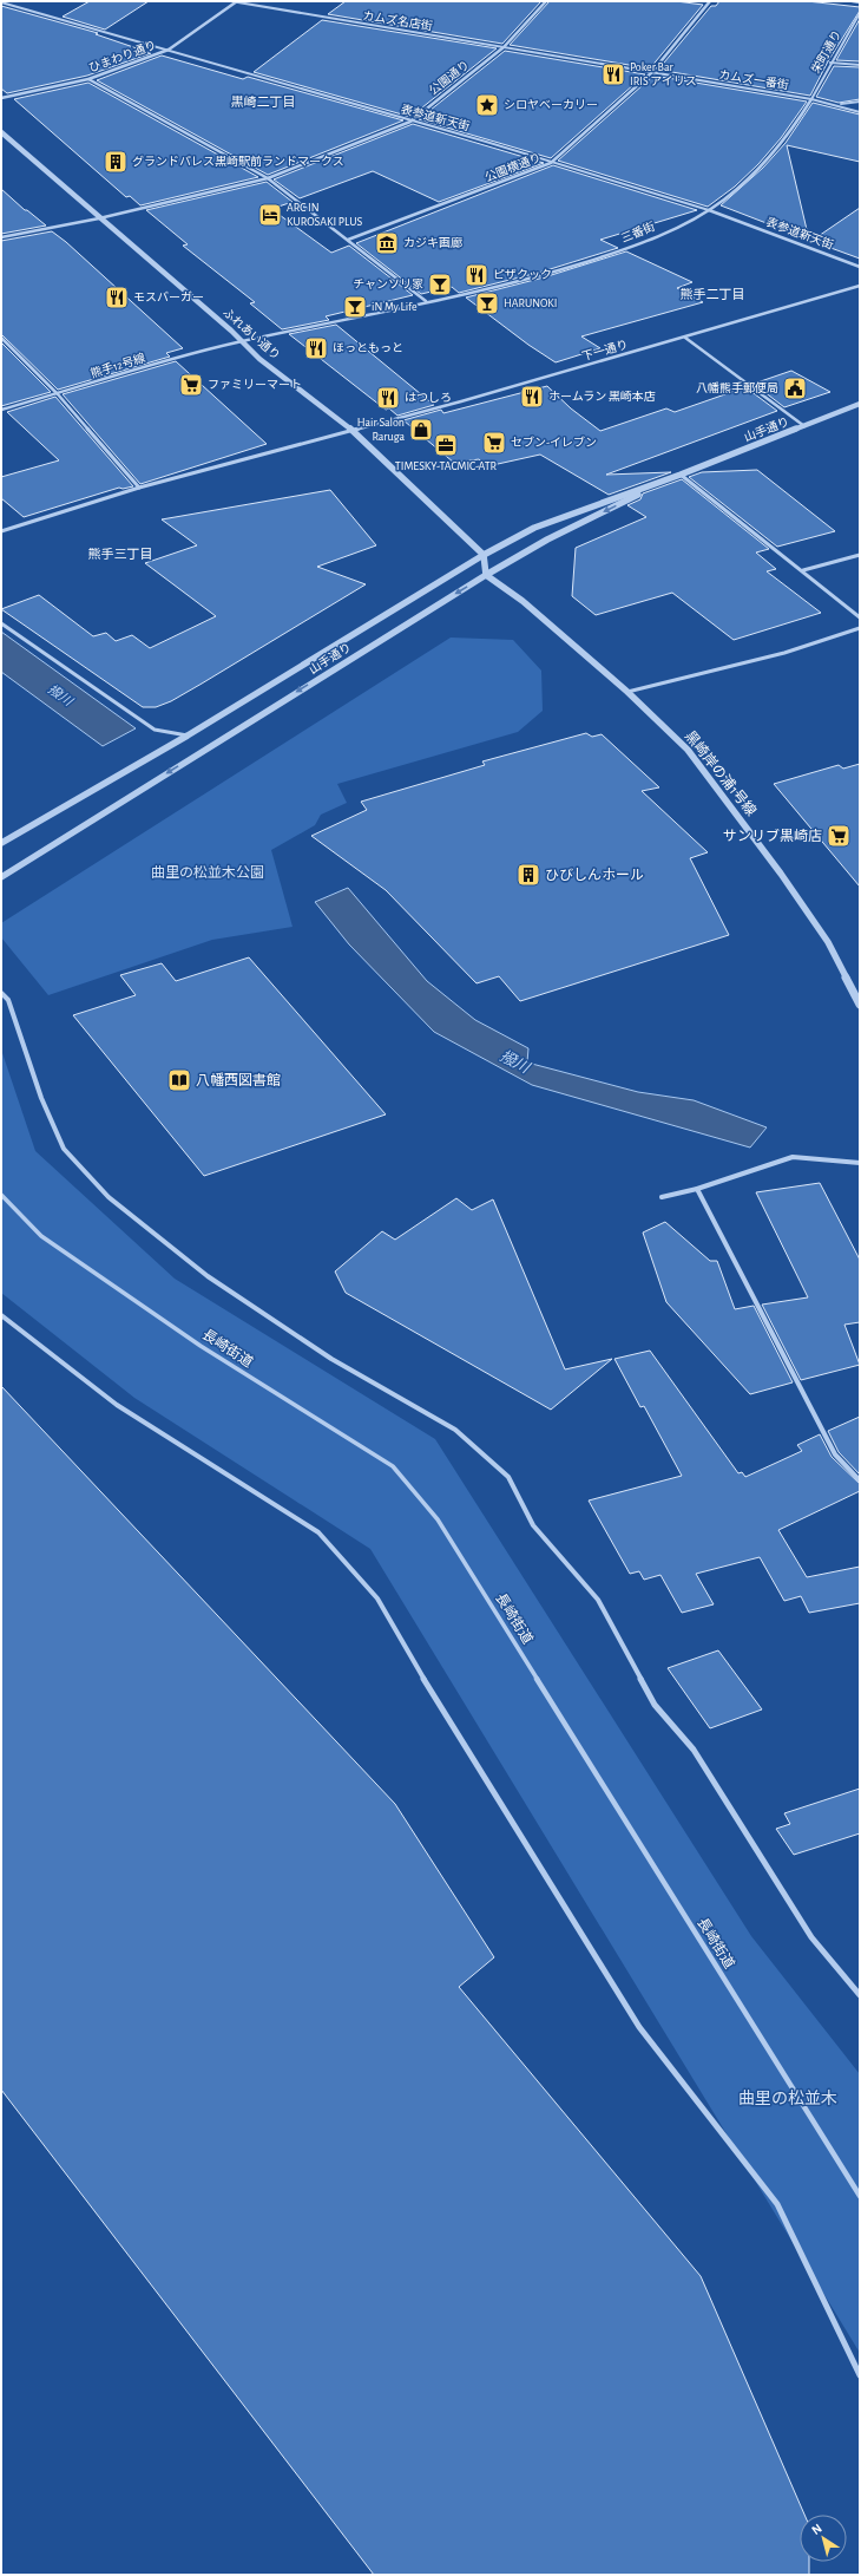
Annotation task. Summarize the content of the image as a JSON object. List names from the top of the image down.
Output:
{
  "streets": {
    "street": [
      "カムズ名店街",
      "栄町通り",
      "ひまわり通り",
      "公園通り",
      "カムズ一番街",
      "表参道新天街",
      "公園横通り",
      "三番街",
      "ふれあい通り",
      "下一通り",
      "熊手12号線",
      "山手通り",
      "黒崎岸の浦1号線",
      "長崎街道"
    ]
  },
  "crossings": [
    ["カムズ名店街", "ひまわり通り"],
    ["カムズ名店街", "公園通り"],
    ["カムズ名店街", "カムズ一番街"],
    ["栄町通り", "カムズ一番街"],
    ["栄町通り", "三番街"],
    ["ひまわり通り", "表参道新天街"],
    ["公園通り", "カムズ一番街"],
    ["公園通り", "表参道新天街"],
    ["公園通り", "ふれあい通り"],
    ["カムズ一番街", "公園横通り"],
    ["カムズ一番街", "三番街"],
    ["表参道新天街", "公園横通り"],
    ["表参道新天街", "三番街"],
    ["三番街", "ふれあい通り"],
    ["三番街", "熊手12号線"],
    ["ふれあい通り", "下一通り"],
    ["ふれあい通り", "熊手12号線"],
    ["ふれあい通り", "山手通り"],
    ["山手通り", "黒崎岸の浦1号線"]
  ],
  "districts": ["黒崎二丁目", "熊手二丁目", "熊手三丁目"],
  "water": ["撥川"],
  "parks": ["曲里の松並木公園", "曲里の松並木"],
  "places": {
    "restaurant": [
      "Poker Bar IRIS アイリス",
      "ピザクック",
      "モスバーガー",
      "ほっともっと",
      "ホームラン 黒崎本店",
      "はつしろ"
    ],
    "place": ["シロヤベーカリー"],
    "building": ["グランドパレス黒崎駅前ランドマークス", "ひびしんホール"],
    "hotel": ["ARC IN KUROSAKI PLUS"],
    "museum": ["カジキ画廊"],
    "bar": ["チャンソリ家", "HARUNOKI", "iN My Life"],
    "supermarket": ["ファミリーマート", "セブン-イレブン", "サンリブ黒崎店"],
    "public building": ["八幡熊手郵便局"],
    "shop": ["Hair Salon Raruga"],
    "office": ["TIMESKY-TACMIC-ATR"],
    "library": ["八幡西図書館"]
  },
  "north": "top left"
}
